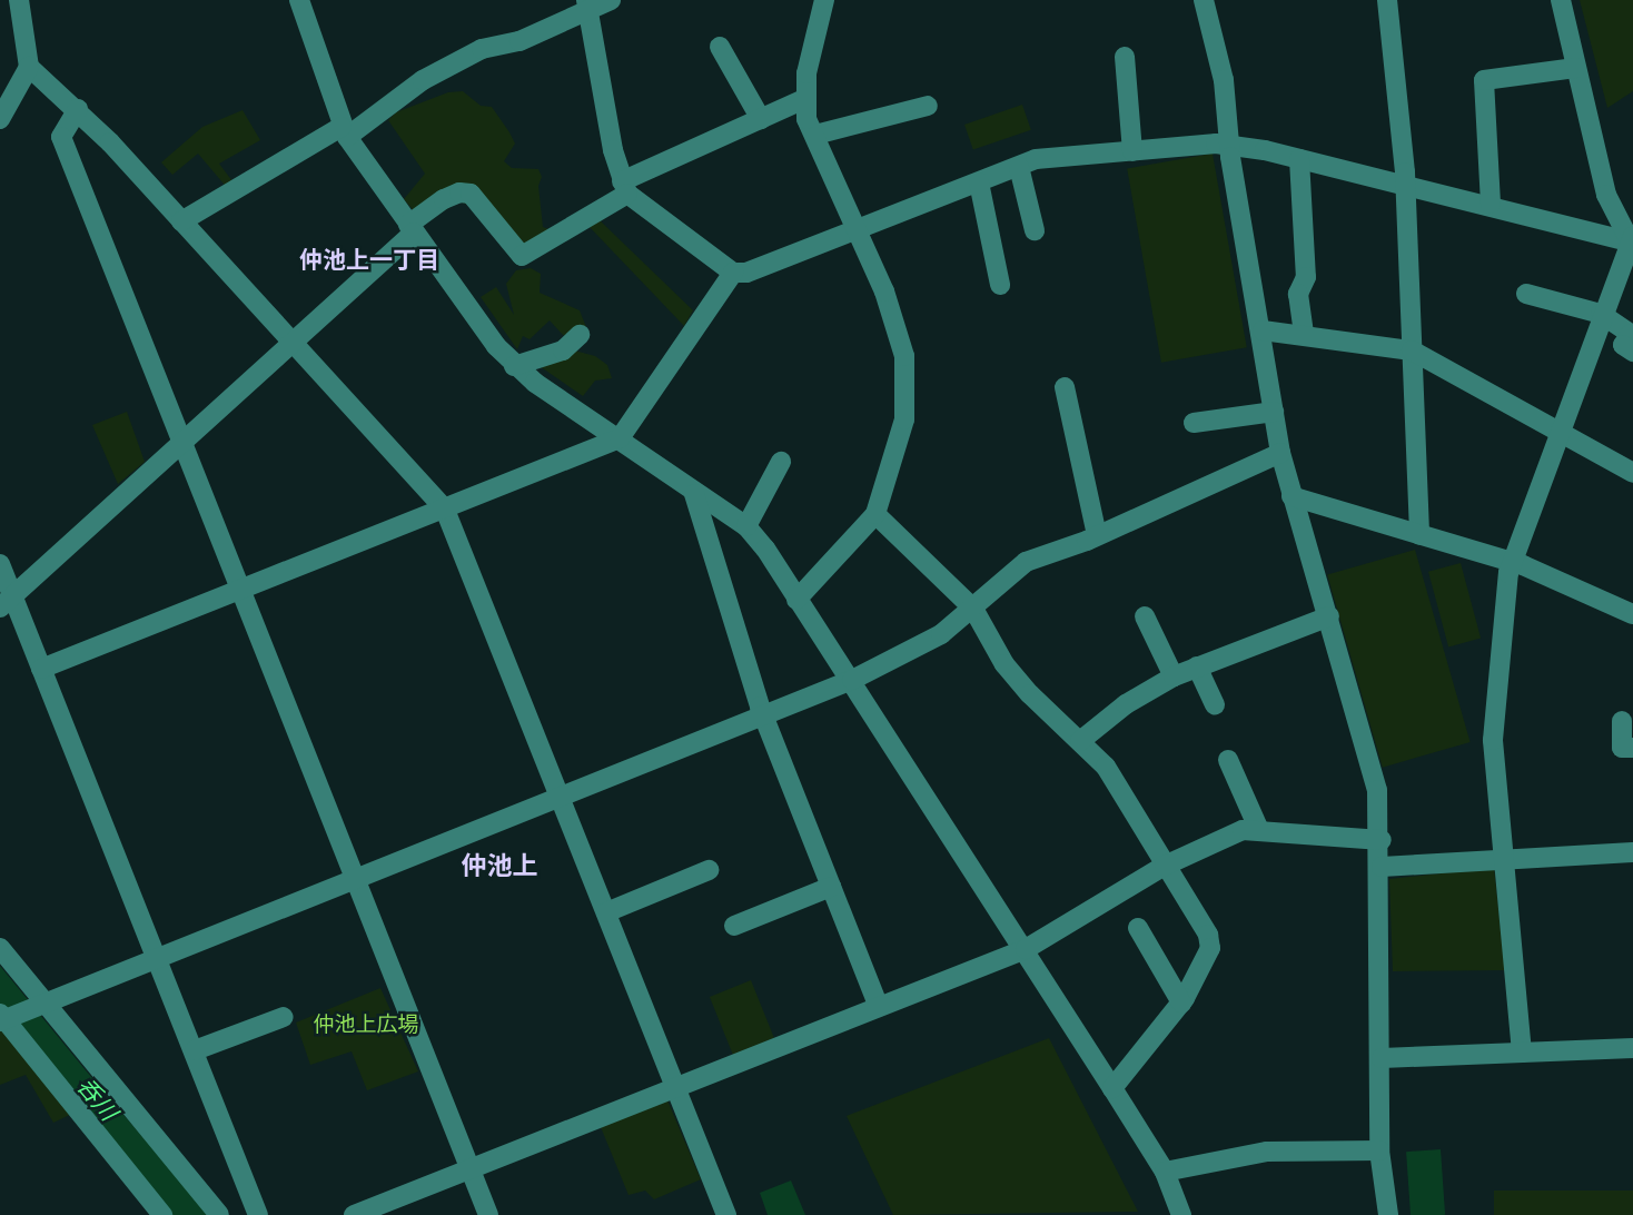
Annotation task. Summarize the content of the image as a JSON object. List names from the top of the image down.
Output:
{
  "districts": ["仲池上一丁目", "仲池上"],
  "water": ["呑川"],
  "parks": ["仲池上広場"]
}
